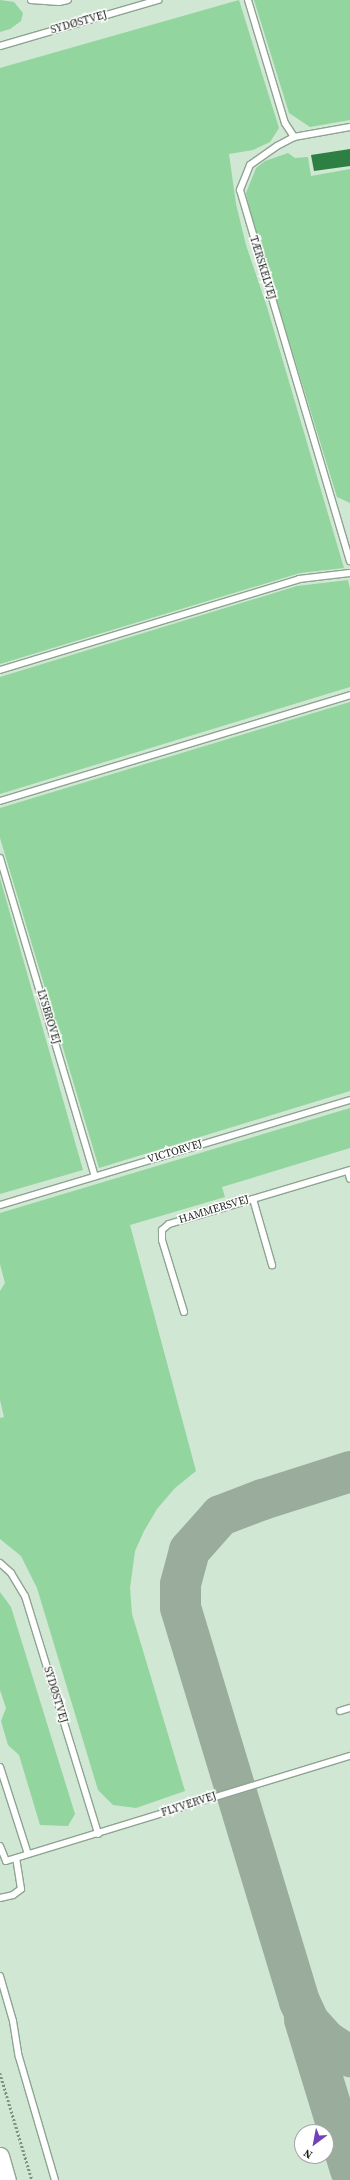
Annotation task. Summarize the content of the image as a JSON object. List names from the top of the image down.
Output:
{
  "streets": {
    "lane": [
      "SYDØSTVEJ",
      "TÆRSKELVEJ",
      "LYSBROVEJ",
      "VICTORVEJ",
      "HAMMERSVEJ",
      "FLYVERVEJ"
    ]
  },
  "crossings": [
    ["SYDØSTVEJ", "FLYVERVEJ"],
    ["LYSBROVEJ", "VICTORVEJ"]
  ],
  "north": "bottom left"
}
